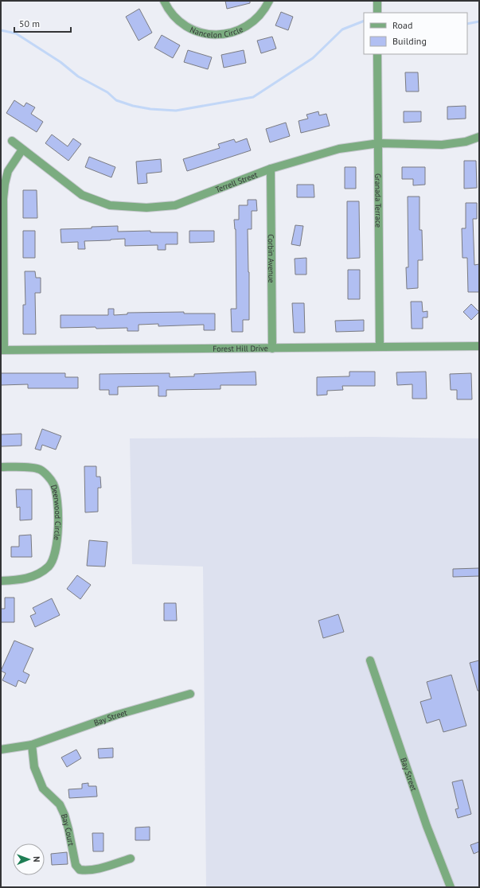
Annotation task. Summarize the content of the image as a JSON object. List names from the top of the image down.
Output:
{
  "streets": {
    "street": [
      "Nancelon Circle",
      "Terrell Street",
      "Granada Terrace",
      "Corbin Avenue",
      "Forest Hill Drive",
      "Deerwood Circle",
      "Bay Street",
      "Bay Court"
    ]
  },
  "crossings": [
    ["Terrell Street", "Granada Terrace"],
    ["Terrell Street", "Corbin Avenue"],
    ["Granada Terrace", "Forest Hill Drive"],
    ["Corbin Avenue", "Forest Hill Drive"],
    ["Bay Street", "Bay Court"]
  ],
  "legend": ["Road", "Building"],
  "scale_bar": "50 m",
  "north": "right"
}
